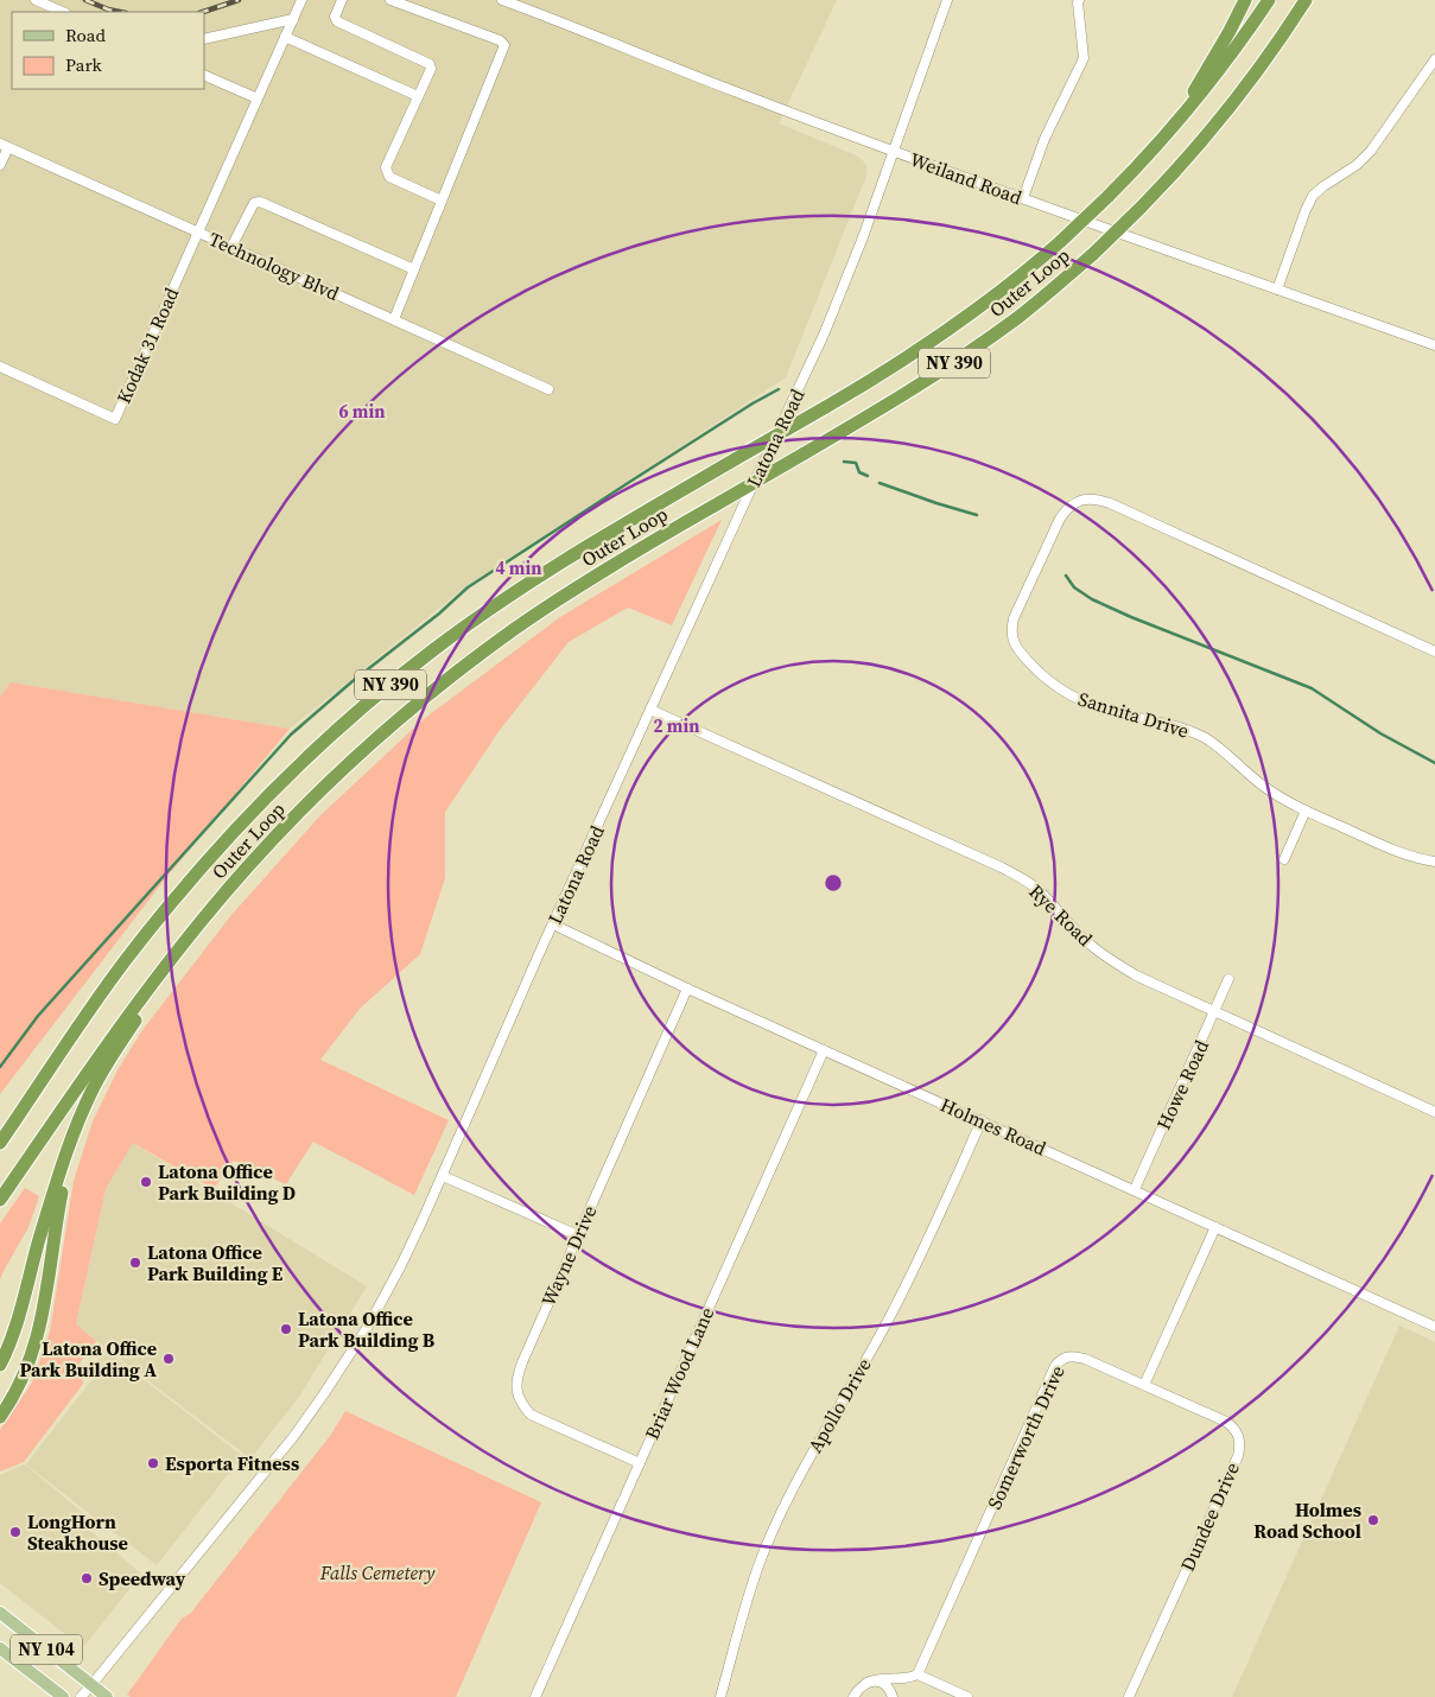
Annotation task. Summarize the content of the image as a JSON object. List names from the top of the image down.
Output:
{
  "streets": {
    "highway": ["Outer Loop", "NY 390"],
    "main road": ["NY 104"],
    "street": [
      "Weiland Road",
      "Technology Blvd",
      "Kodak 31 Road",
      "Latona Road",
      "Sannita Drive",
      "Rye Road",
      "Howe Road",
      "Holmes Road",
      "Wayne Drive",
      "Briar Wood Lane",
      "Apollo Drive",
      "Somerworth Drive",
      "Dundee Drive"
    ]
  },
  "crossings": [
    ["Weiland Road", "Latona Road"],
    ["Technology Blvd", "Kodak 31 Road"],
    ["Latona Road", "Rye Road"],
    ["Latona Road", "Holmes Road"],
    ["Latona Road", "NY 104"],
    ["Rye Road", "Howe Road"],
    ["Howe Road", "Holmes Road"],
    ["Holmes Road", "Wayne Drive"],
    ["Holmes Road", "Briar Wood Lane"],
    ["Holmes Road", "Apollo Drive"],
    ["Wayne Drive", "Briar Wood Lane"],
    ["Somerworth Drive", "Dundee Drive"]
  ],
  "parks": ["Falls Cemetery"],
  "places": [
    "Latona Office Park Building D",
    "Latona Office Park Building E",
    "Latona Office Park Building B",
    "Latona Office Park Building A",
    "Esporta Fitness",
    "Holmes Road School",
    "LongHorn Steakhouse",
    "Speedway"
  ],
  "legend": ["Road", "Park"],
  "rings": ["6 min", "4 min", "2 min"]
}
